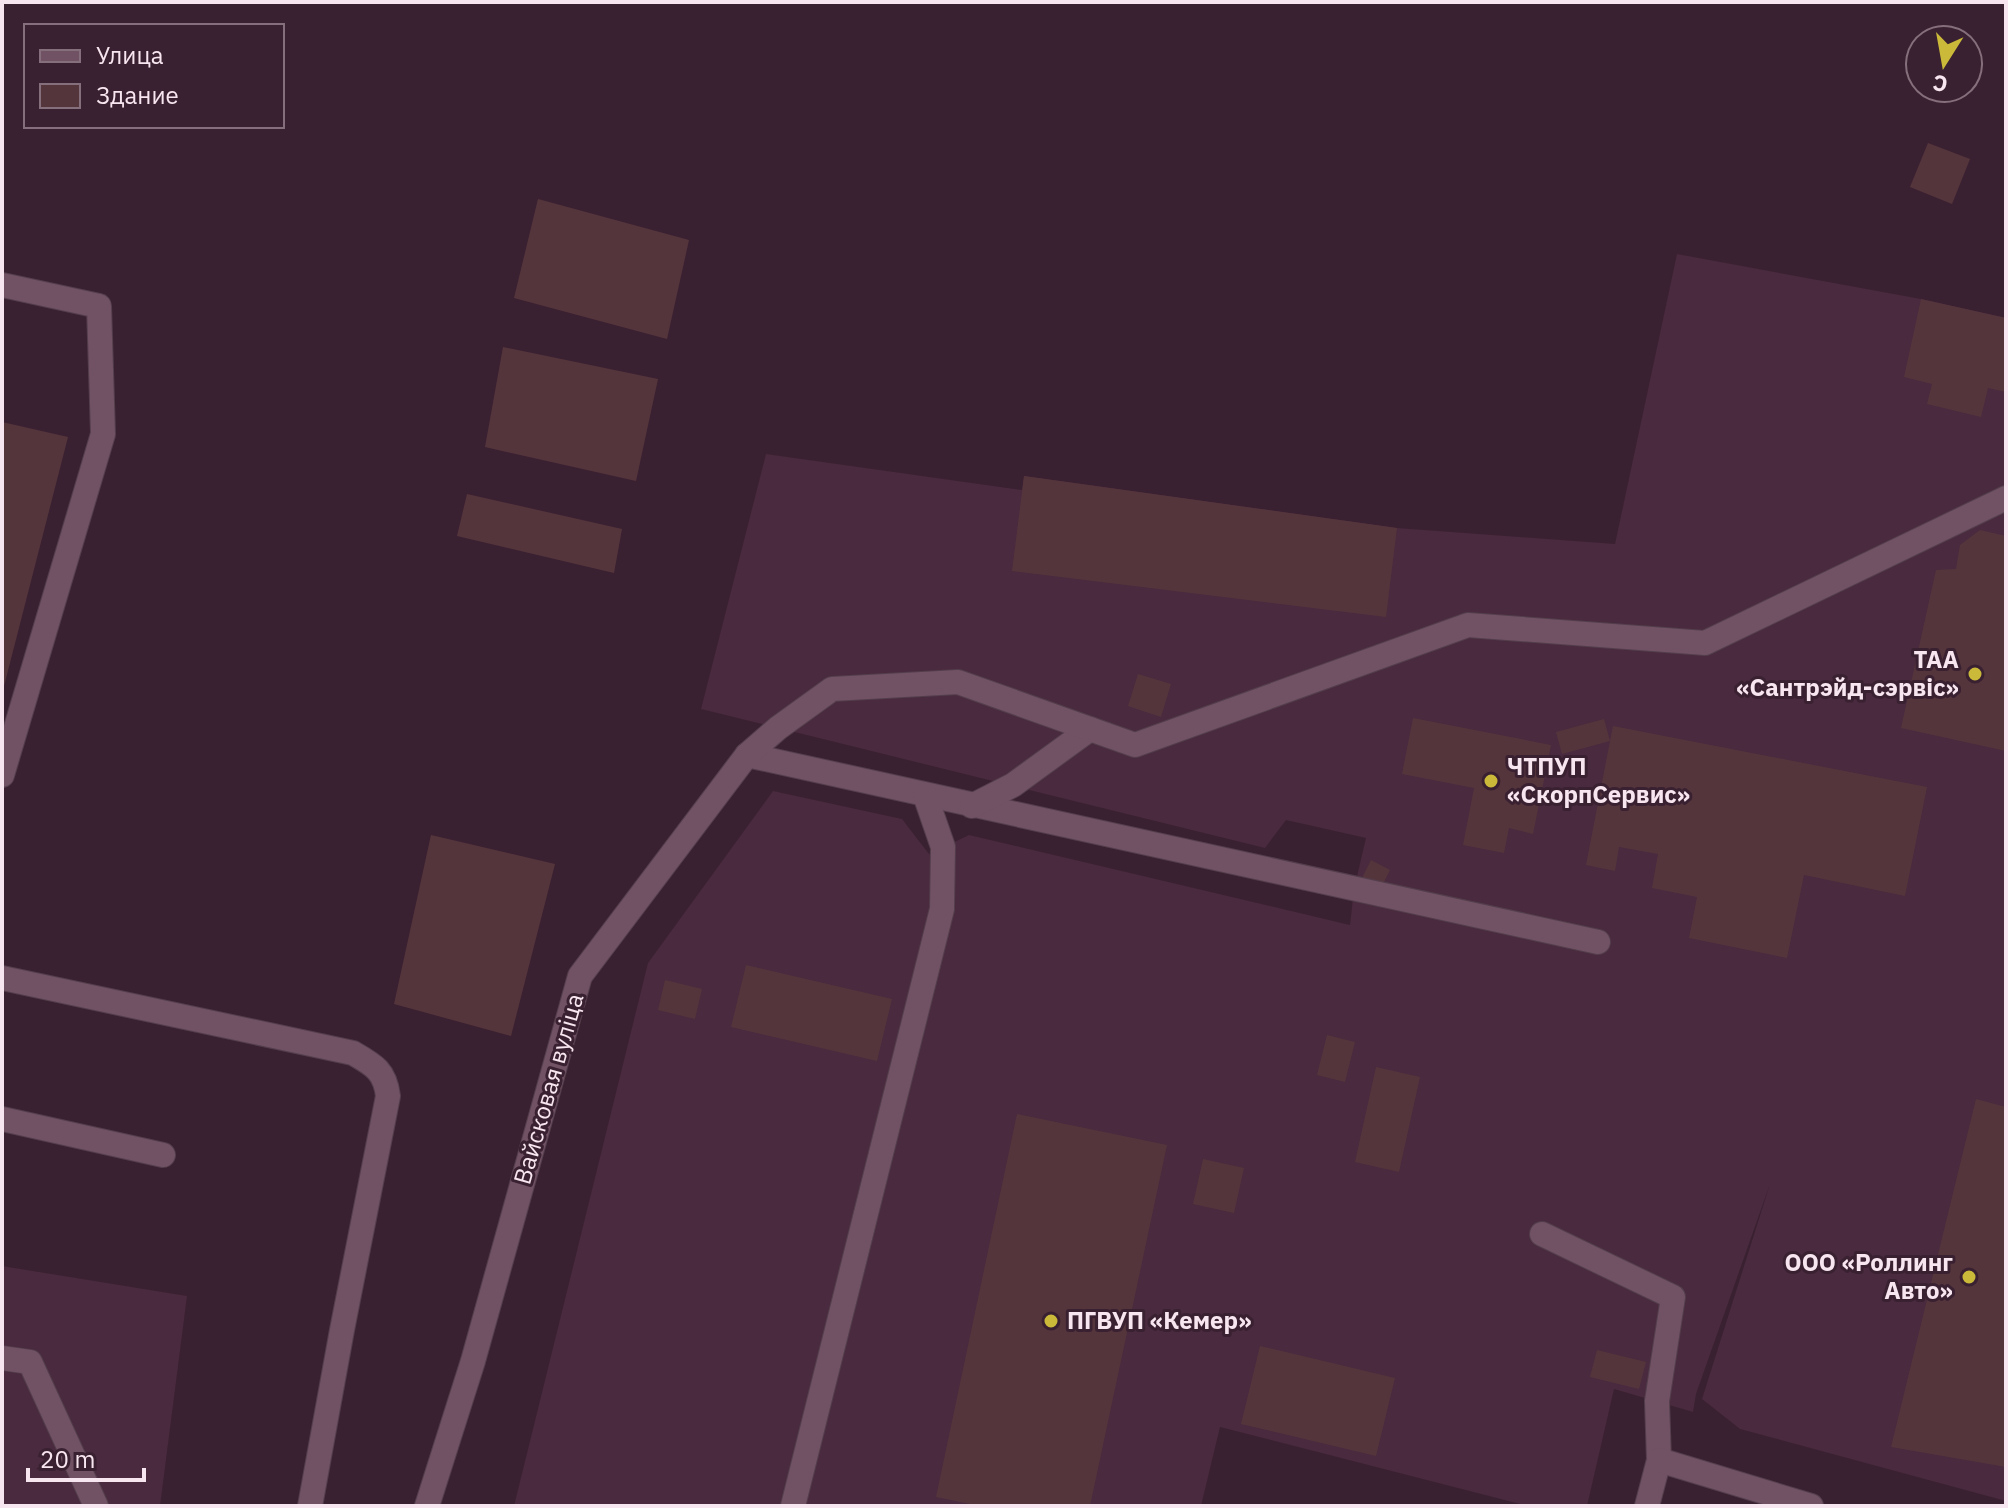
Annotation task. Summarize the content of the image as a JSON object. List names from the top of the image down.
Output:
{
  "streets": {
    "street": ["Вайсковая вуліца"]
  },
  "places": [
    "ТАА «Сантрэйд-сэрвіс»",
    "ЧТПУП «СкорпСервис»",
    "ООО «Роллинг Авто»",
    "ПГВУП «Кемер»"
  ],
  "legend": ["Улица", "Здание"],
  "scale_bar": "20 m",
  "north": "bottom"
}
